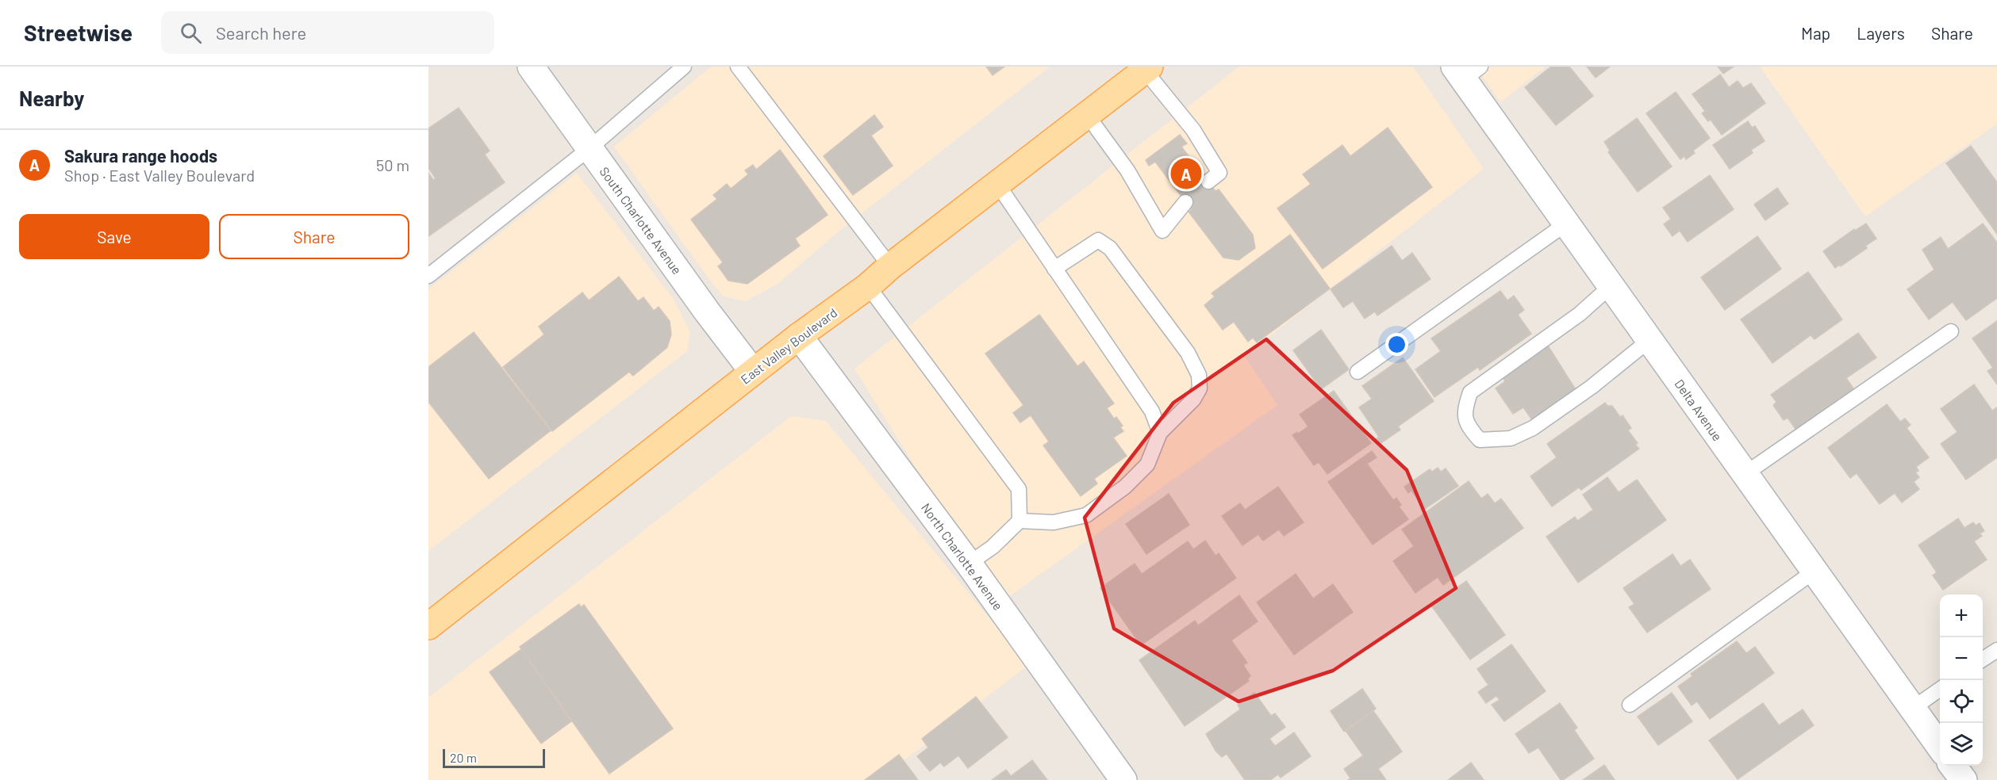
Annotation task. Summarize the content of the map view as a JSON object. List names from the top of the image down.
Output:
{
  "streets": {
    "main road": ["East Valley Boulevard"],
    "street": ["South Charlotte Avenue", "Delta Avenue", "North Charlotte Avenue"]
  },
  "crossings": [
    ["South Charlotte Avenue", "East Valley Boulevard"],
    ["East Valley Boulevard", "North Charlotte Avenue"]
  ],
  "scale_bar": "20 m",
  "page": {
    "header": "Streetwise",
    "search": "Search here",
    "nav": ["Map", "Layers", "Share"],
    "heading": "Nearby",
    "list": [
      {
        "mark": "A",
        "name": "Sakura range hoods",
        "note": "Shop · East Valley Boulevard",
        "value": "50 m"
      }
    ],
    "pins": "A",
    "buttons": ["Save", "Share"],
    "map_buttons": ["+", "−"],
    "scale": "20 m"
  }
}
